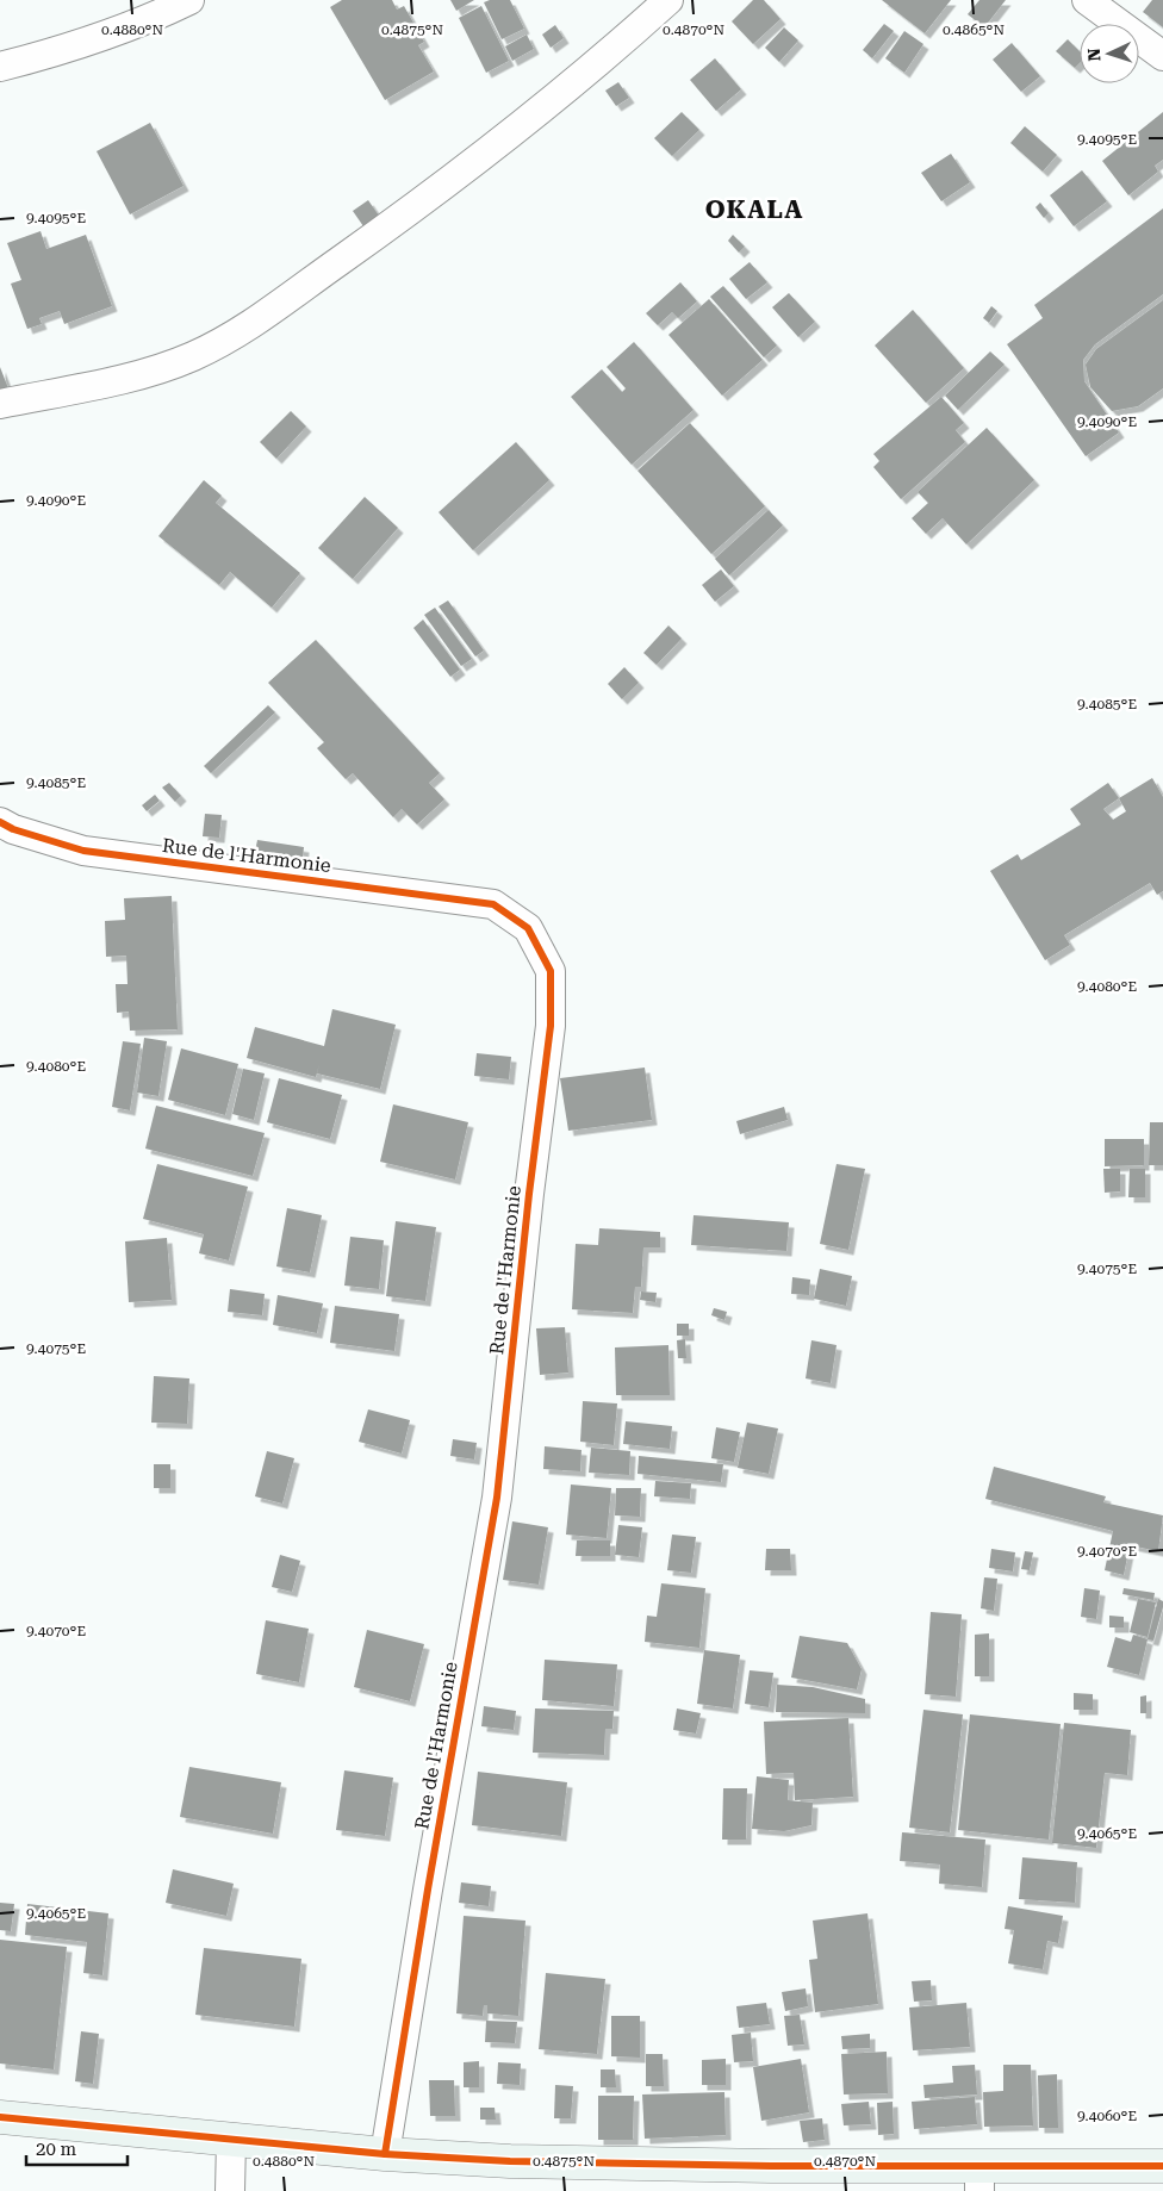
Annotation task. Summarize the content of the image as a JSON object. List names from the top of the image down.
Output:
{
  "streets": {
    "street": ["Rue de l'Harmonie"]
  },
  "districts": ["OKALA"],
  "scale_bar": "20 m",
  "north": "left",
  "coordinates": [
    "0.4880°N",
    "0.4875°N",
    "0.4870°N",
    "0.4865°N",
    "9.4095°E",
    "9.4090°E",
    "9.4085°E",
    "9.4080°E",
    "9.4075°E",
    "9.4070°E",
    "9.4065°E",
    "9.4060°E"
  ]
}
